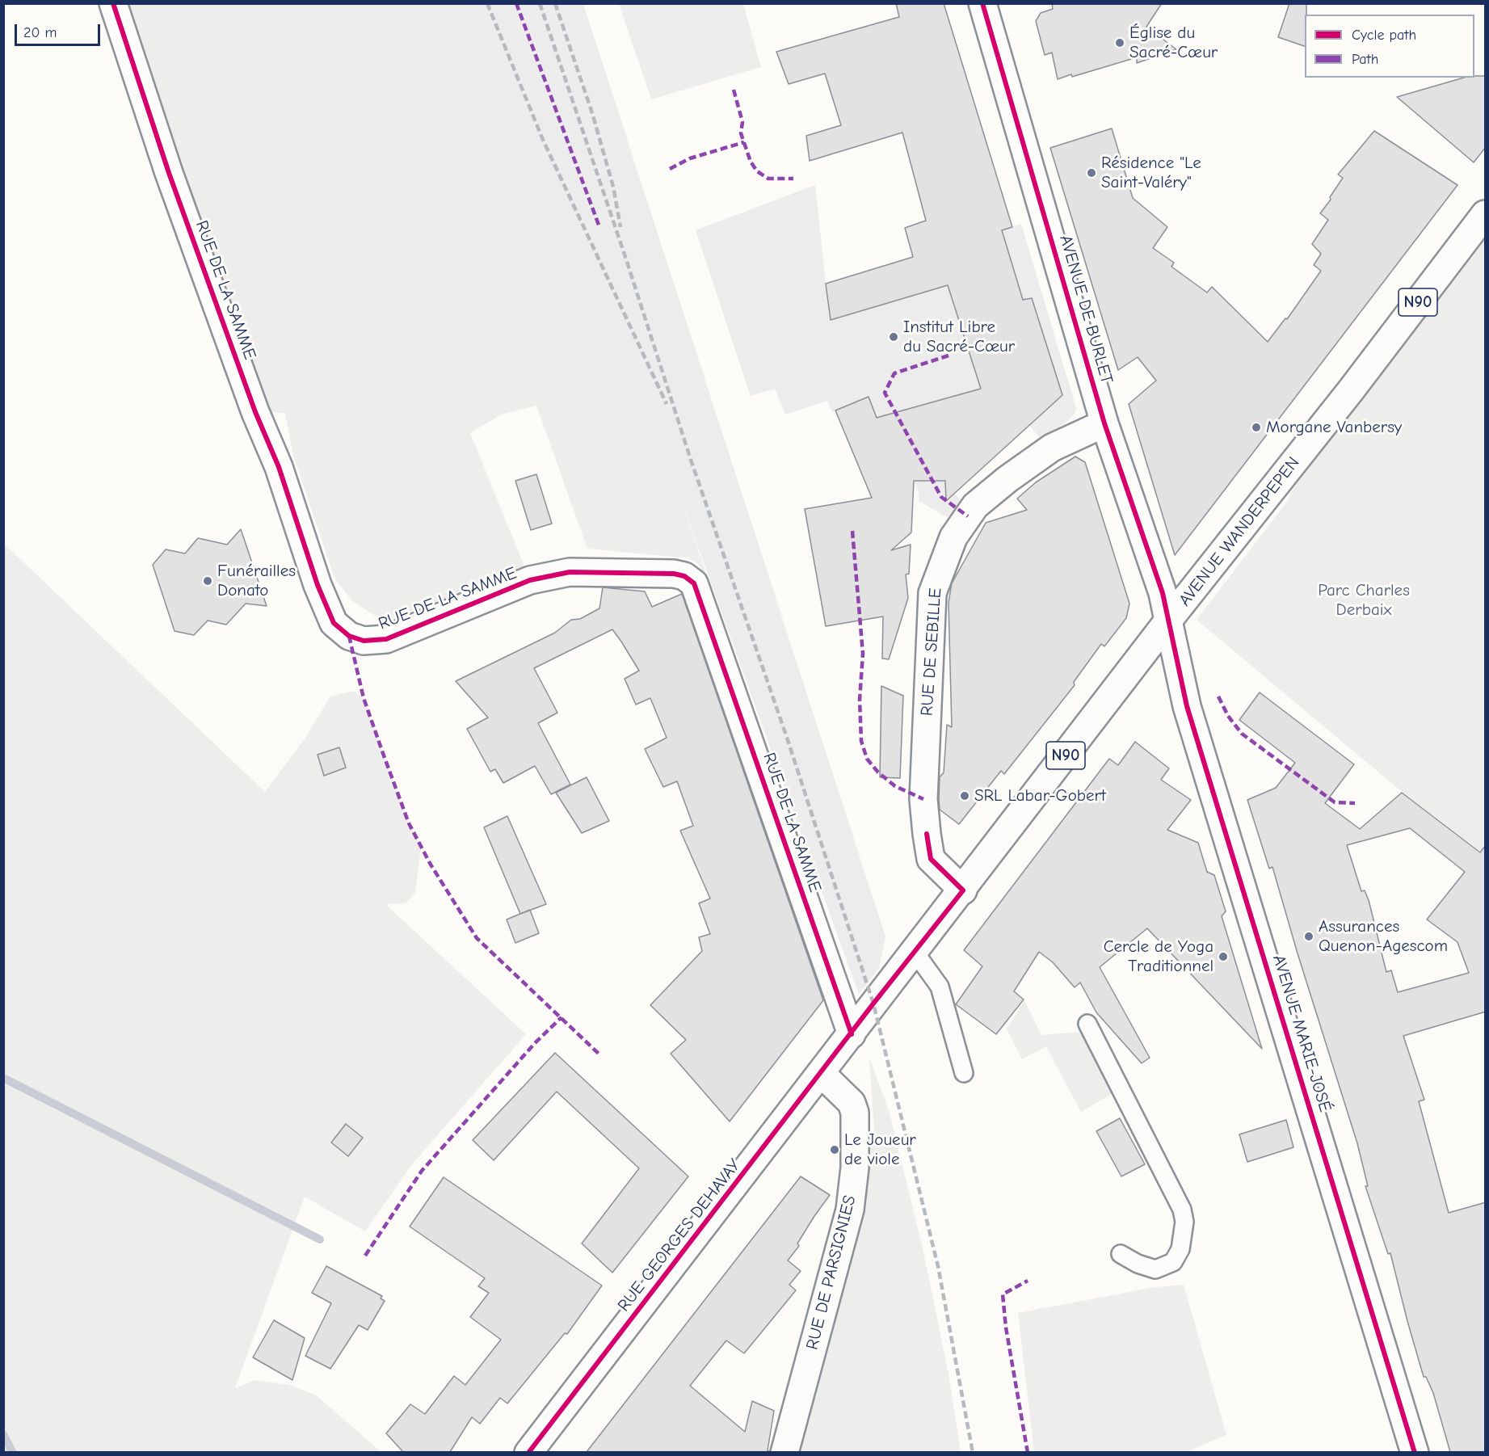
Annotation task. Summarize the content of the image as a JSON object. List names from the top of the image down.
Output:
{
  "streets": {
    "street": [
      "RUE DE LA SAMME",
      "N90",
      "AVENUE DE BURLET",
      "AVENUE WANDERPEPEN",
      "RUE DE SEBILLE",
      "AVENUE MARIE-JOSÉ",
      "RUE GEORGES DEHAVAY",
      "RUE DE PARSIGNIES"
    ]
  },
  "crossings": [
    ["RUE DE LA SAMME", "AVENUE WANDERPEPEN"],
    ["RUE DE LA SAMME", "RUE GEORGES DEHAVAY"],
    ["AVENUE DE BURLET", "AVENUE WANDERPEPEN"],
    ["AVENUE DE BURLET", "RUE DE SEBILLE"],
    ["AVENUE DE BURLET", "AVENUE MARIE-JOSÉ"],
    ["AVENUE WANDERPEPEN", "RUE DE SEBILLE"],
    ["AVENUE WANDERPEPEN", "AVENUE MARIE-JOSÉ"],
    ["AVENUE WANDERPEPEN", "RUE GEORGES DEHAVAY"],
    ["RUE GEORGES DEHAVAY", "RUE DE PARSIGNIES"]
  ],
  "parks": ["Parc Charles Derbaix"],
  "places": [
    "Église du Sacré-Cœur",
    "Résidence \"Le Saint-Valéry\"",
    "Institut Libre du Sacré-Cœur",
    "Morgane Vanbersy",
    "Funérailles Donato",
    "SRL Labar-Gobert",
    "Assurances Quenon-Agescom",
    "Cercle de Yoga Traditionnel",
    "Le Joueur de viole"
  ],
  "legend": ["Cycle path", "Path"],
  "scale_bar": "20 m"
}
